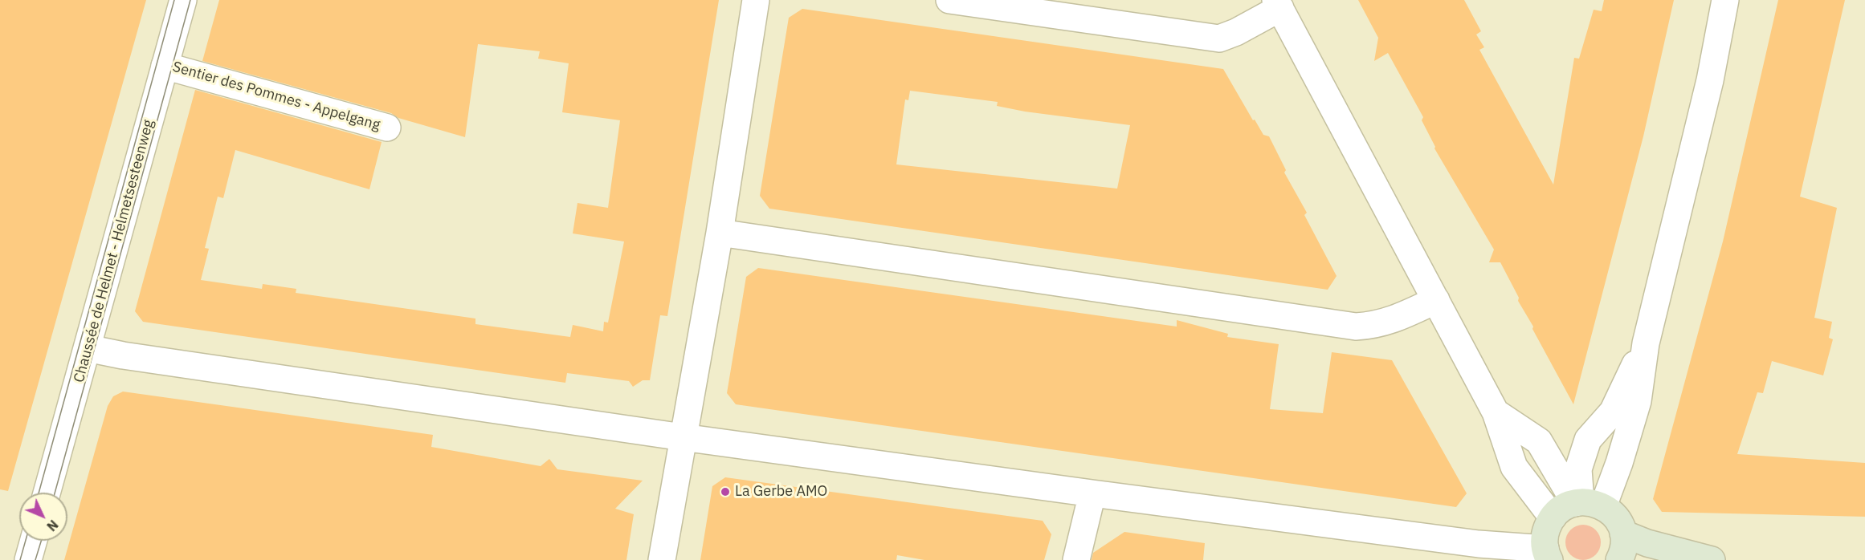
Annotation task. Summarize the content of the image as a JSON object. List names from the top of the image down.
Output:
{
  "streets": {
    "street": ["Sentier des Pommes - Appelgang", "Chaussée de Helmet - Helmetsesteenweg"]
  },
  "crossings": [
    ["Sentier des Pommes - Appelgang", "Chaussée de Helmet - Helmetsesteenweg"]
  ],
  "places": ["La Gerbe AMO"],
  "north": "bottom right"
}
